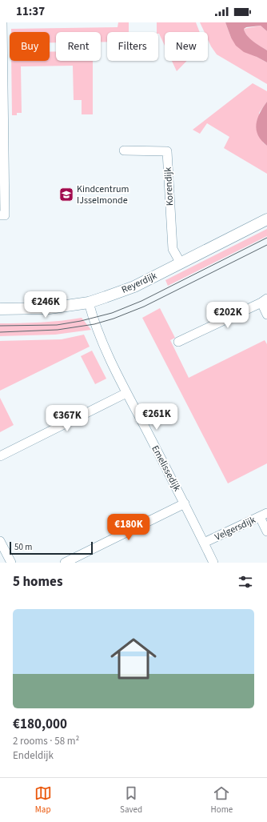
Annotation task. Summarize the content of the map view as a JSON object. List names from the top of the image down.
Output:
{
  "streets": {
    "street": [
      "Korendijk",
      "Reyerdijk",
      "Emelissedijk",
      "Velgersdijk"
    ]
  },
  "crossings": [
    ["Korendijk", "Reyerdijk"],
    ["Reyerdijk", "Emelissedijk"],
    ["Emelissedijk", "Velgersdijk"]
  ],
  "places": {
    "school or university": ["Kindcentrum IJsselmonde"]
  },
  "scale_bar": "50 m",
  "page": {
    "status": "11:37",
    "chip": [
      "Buy",
      "Rent",
      "Filters",
      "New"
    ],
    "price": [
      "€246K",
      "€202K",
      "€261K",
      "€367K",
      "€180K"
    ],
    "scale": "50 m",
    "heading": "5 homes",
    "list": [
      {
        "name": "€180,000",
        "note": "2 rooms · 58 m² · Endeldijk"
      }
    ],
    "tabs": ["Map", "Saved", "Home"]
  }
}
